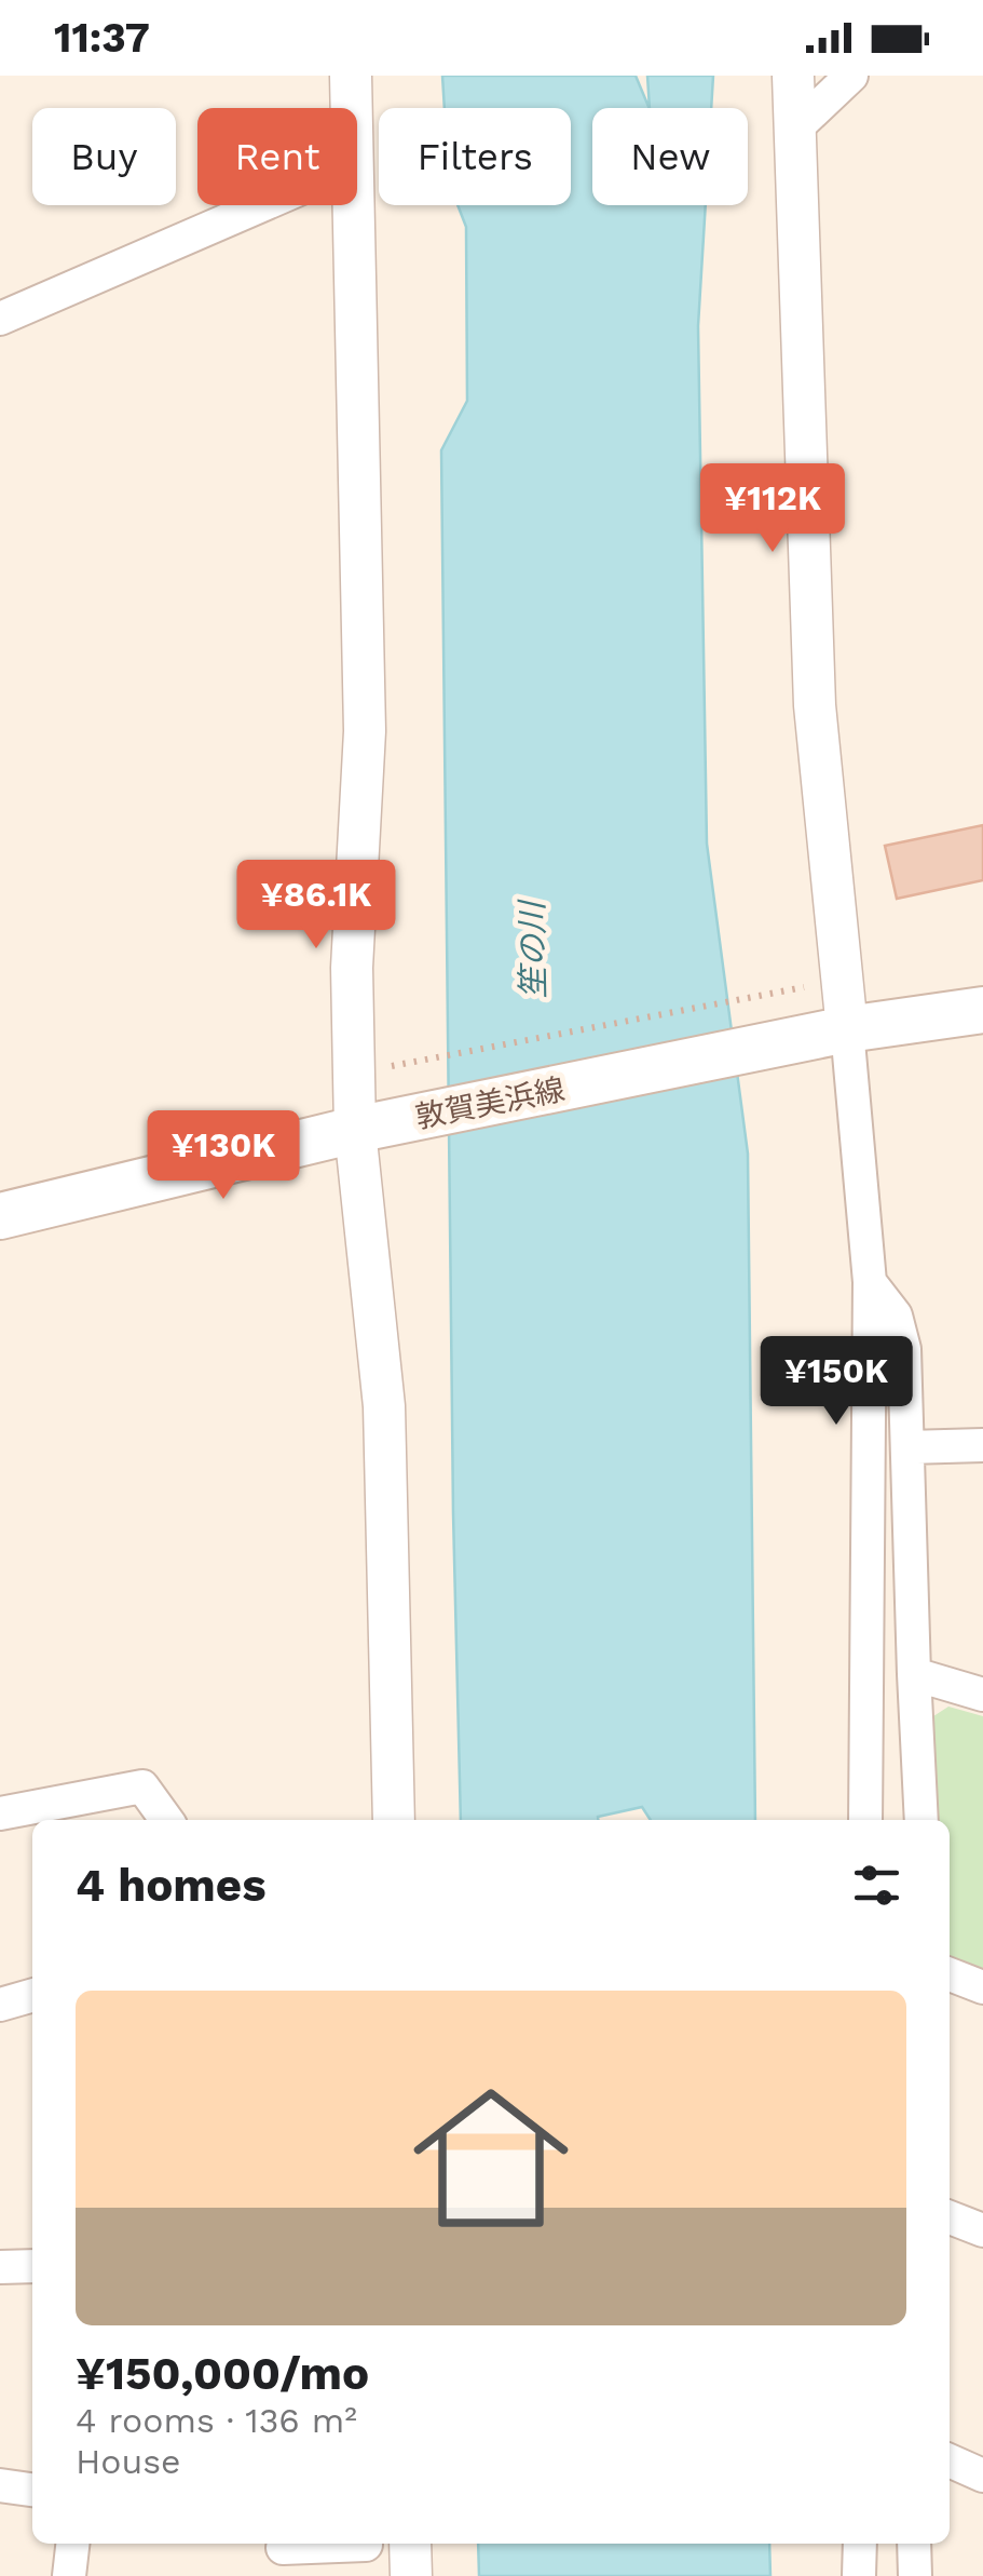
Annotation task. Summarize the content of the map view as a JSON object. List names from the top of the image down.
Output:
{
  "streets": {
    "main road": ["敦賀美浜線"]
  },
  "water": ["笙の川"],
  "page": {
    "status": "11:37",
    "chip": [
      "Buy",
      "Rent",
      "Filters",
      "New"
    ],
    "price": [
      "¥112K",
      "¥86.1K",
      "¥130K",
      "¥150K"
    ],
    "heading": "4 homes",
    "list": [
      {
        "name": "¥150,000/mo",
        "note": "4 rooms · 136 m² · House"
      }
    ]
  }
}
